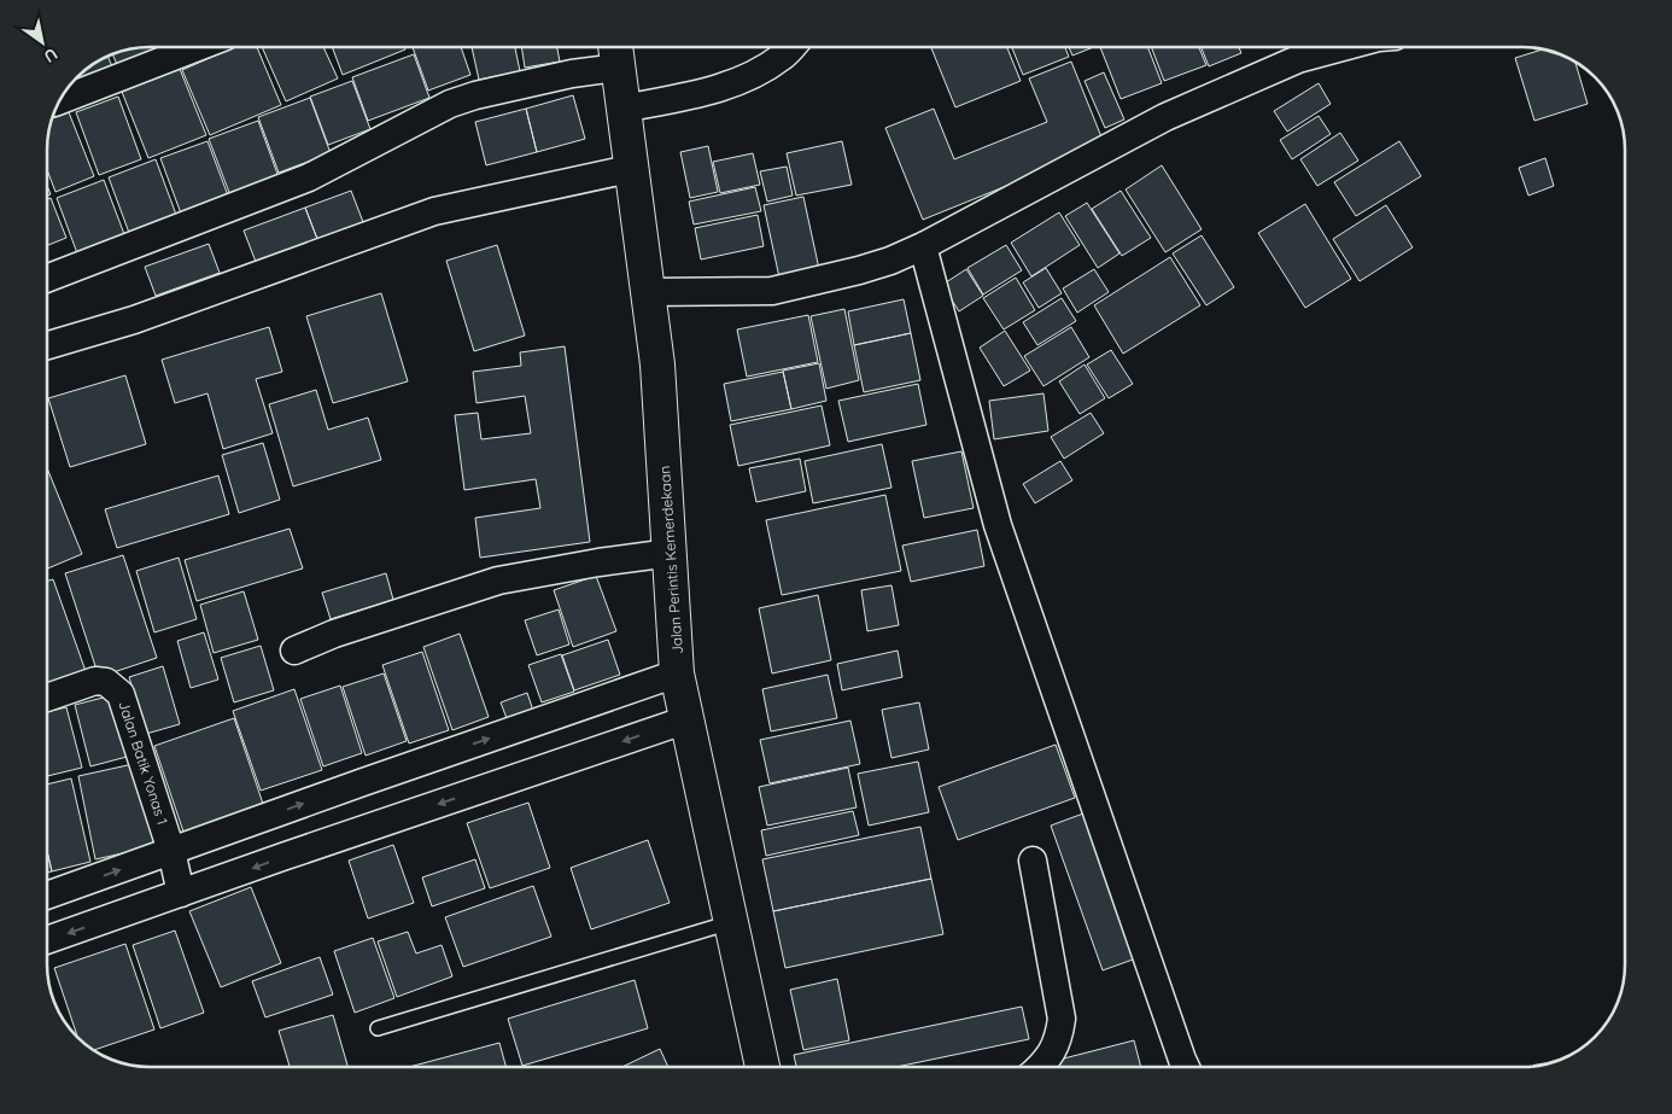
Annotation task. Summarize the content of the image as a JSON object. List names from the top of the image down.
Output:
{
  "streets": {
    "main road": ["Jalan Perintis Kemerdekaan"],
    "street": ["Jalan Batik Yonas 1"]
  },
  "north": "bottom right"
}
